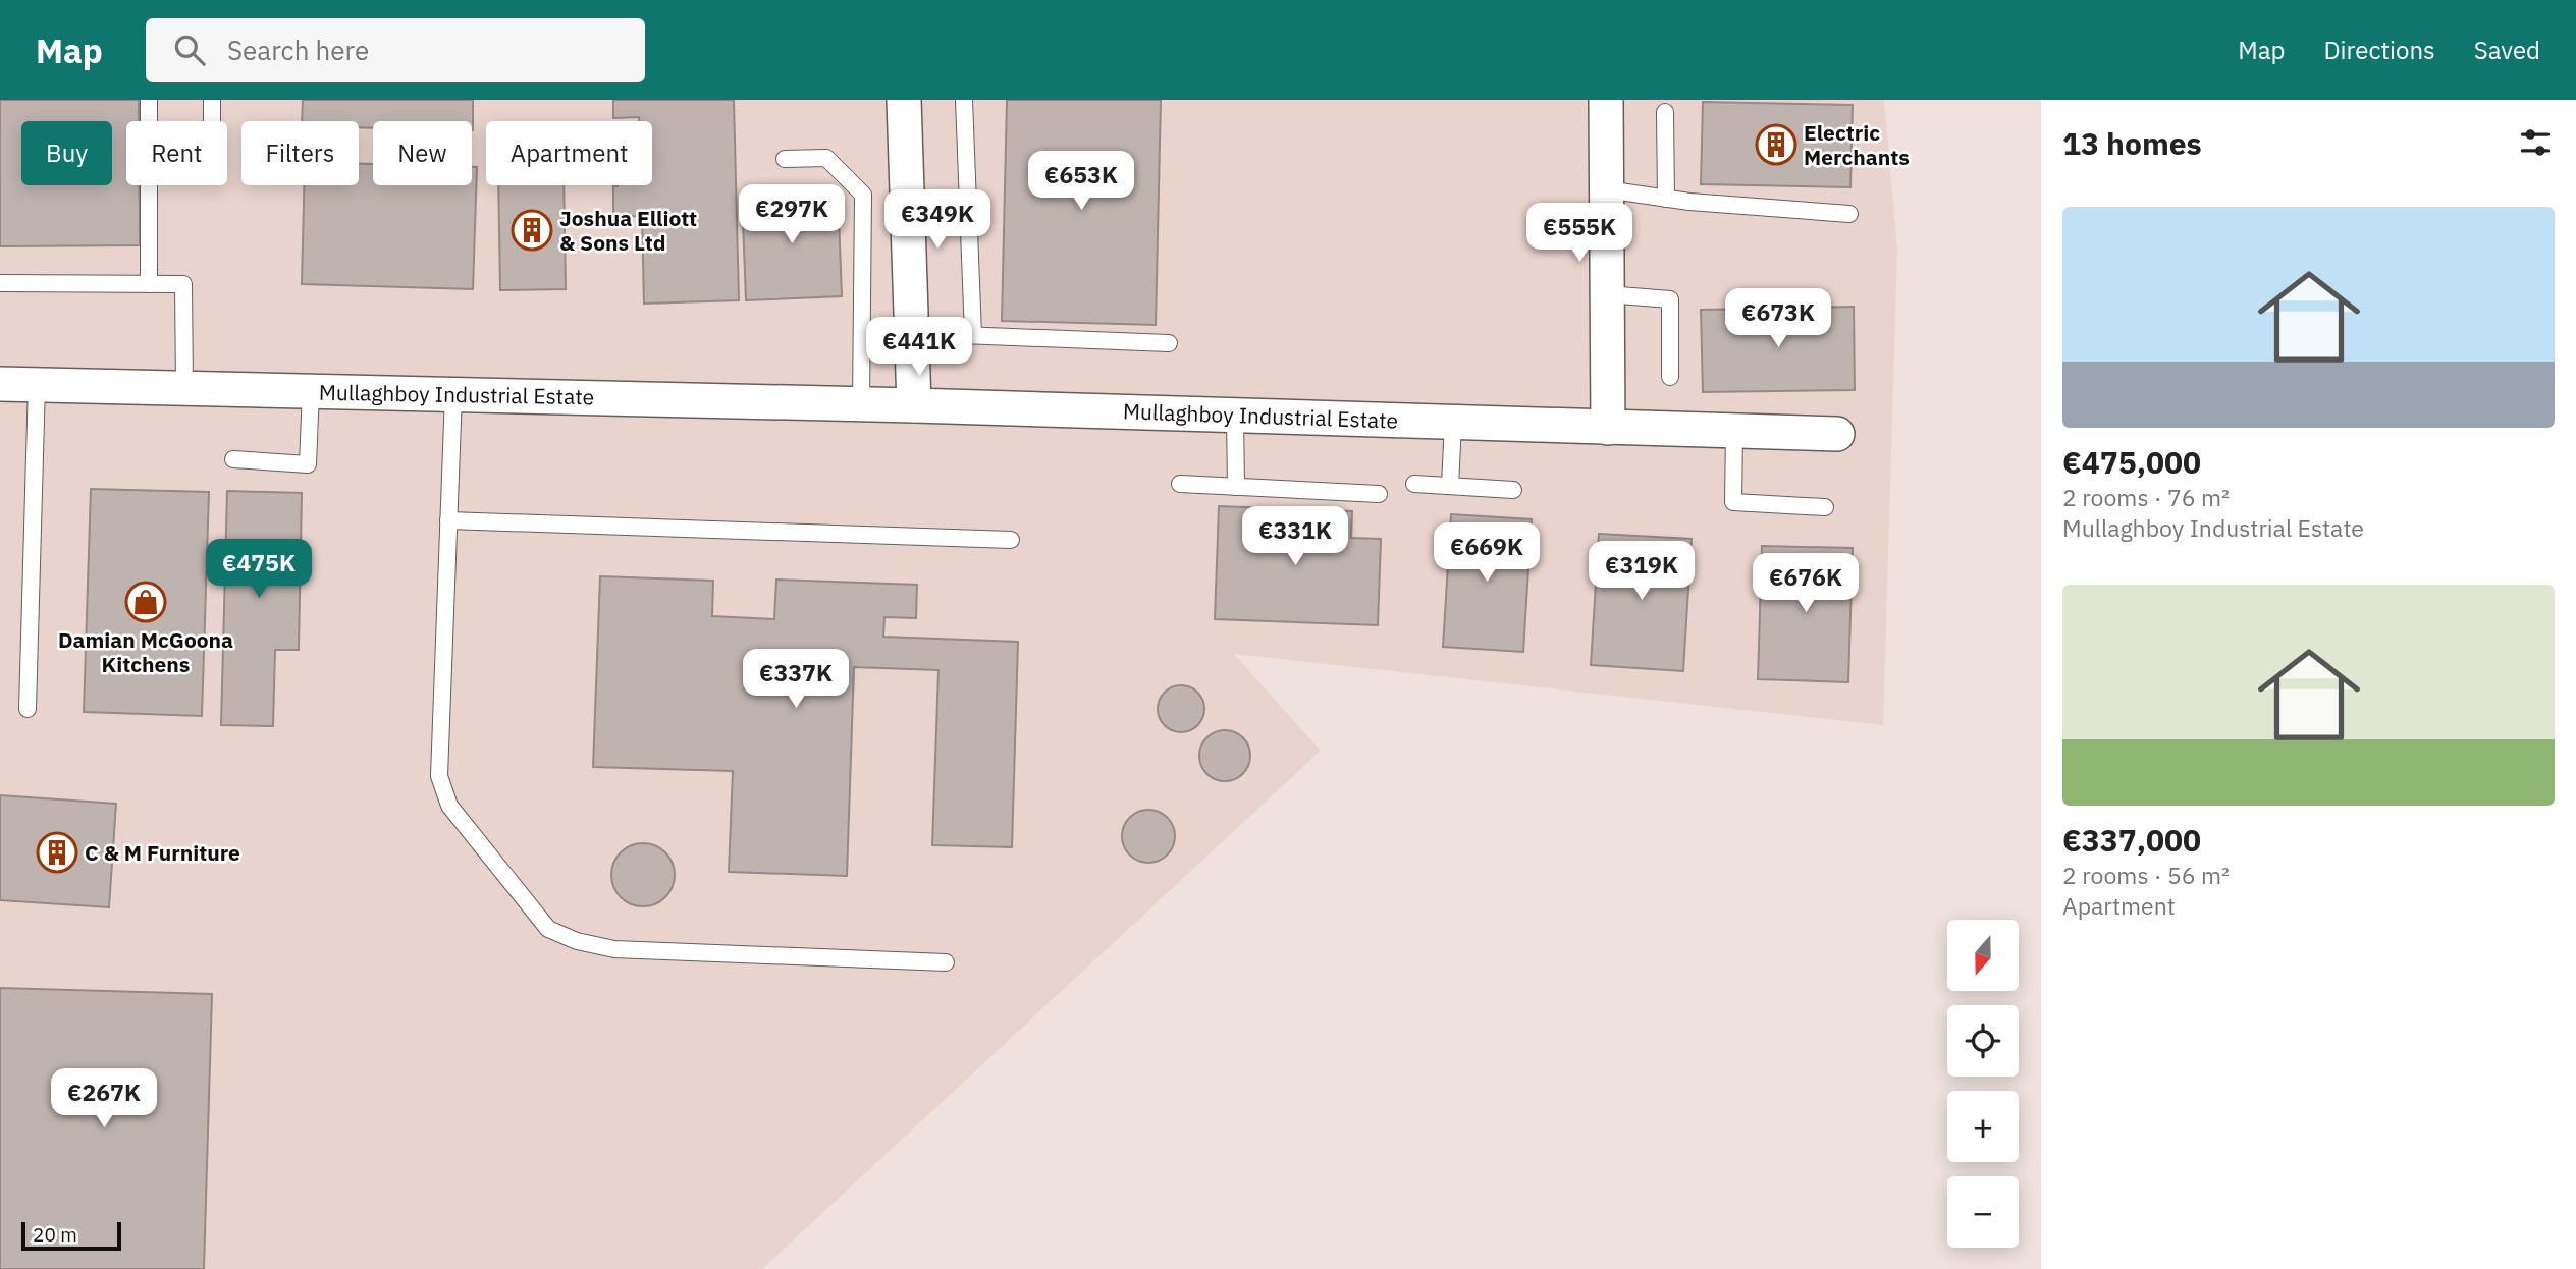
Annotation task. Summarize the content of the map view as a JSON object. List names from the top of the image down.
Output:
{
  "streets": {
    "street": ["Mullaghboy Industrial Estate"]
  },
  "places": {
    "building": ["Electric Merchants", "Joshua Elliott & Sons Ltd", "C & M Furniture"],
    "shop": ["Damian McGoona Kitchens"]
  },
  "scale_bar": "20 m",
  "north": "bottom",
  "page": {
    "header": "Map",
    "search": "Search here",
    "nav": ["Map", "Directions", "Saved"],
    "heading": "13 homes",
    "chip": [
      "Buy",
      "Rent",
      "Filters",
      "New",
      "Apartment"
    ],
    "price": [
      "€653K",
      "€297K",
      "€349K",
      "€555K",
      "€673K",
      "€441K",
      "€331K",
      "€669K",
      "€475K",
      "€319K",
      "€676K",
      "€337K",
      "€267K"
    ],
    "list": [
      {
        "name": "€475,000",
        "note": "2 rooms · 76 m² · Mullaghboy Industrial Estate"
      },
      {
        "name": "€337,000",
        "note": "2 rooms · 56 m² · Apartment"
      }
    ],
    "map_buttons": ["+", "−"],
    "scale": "20 m"
  }
}
